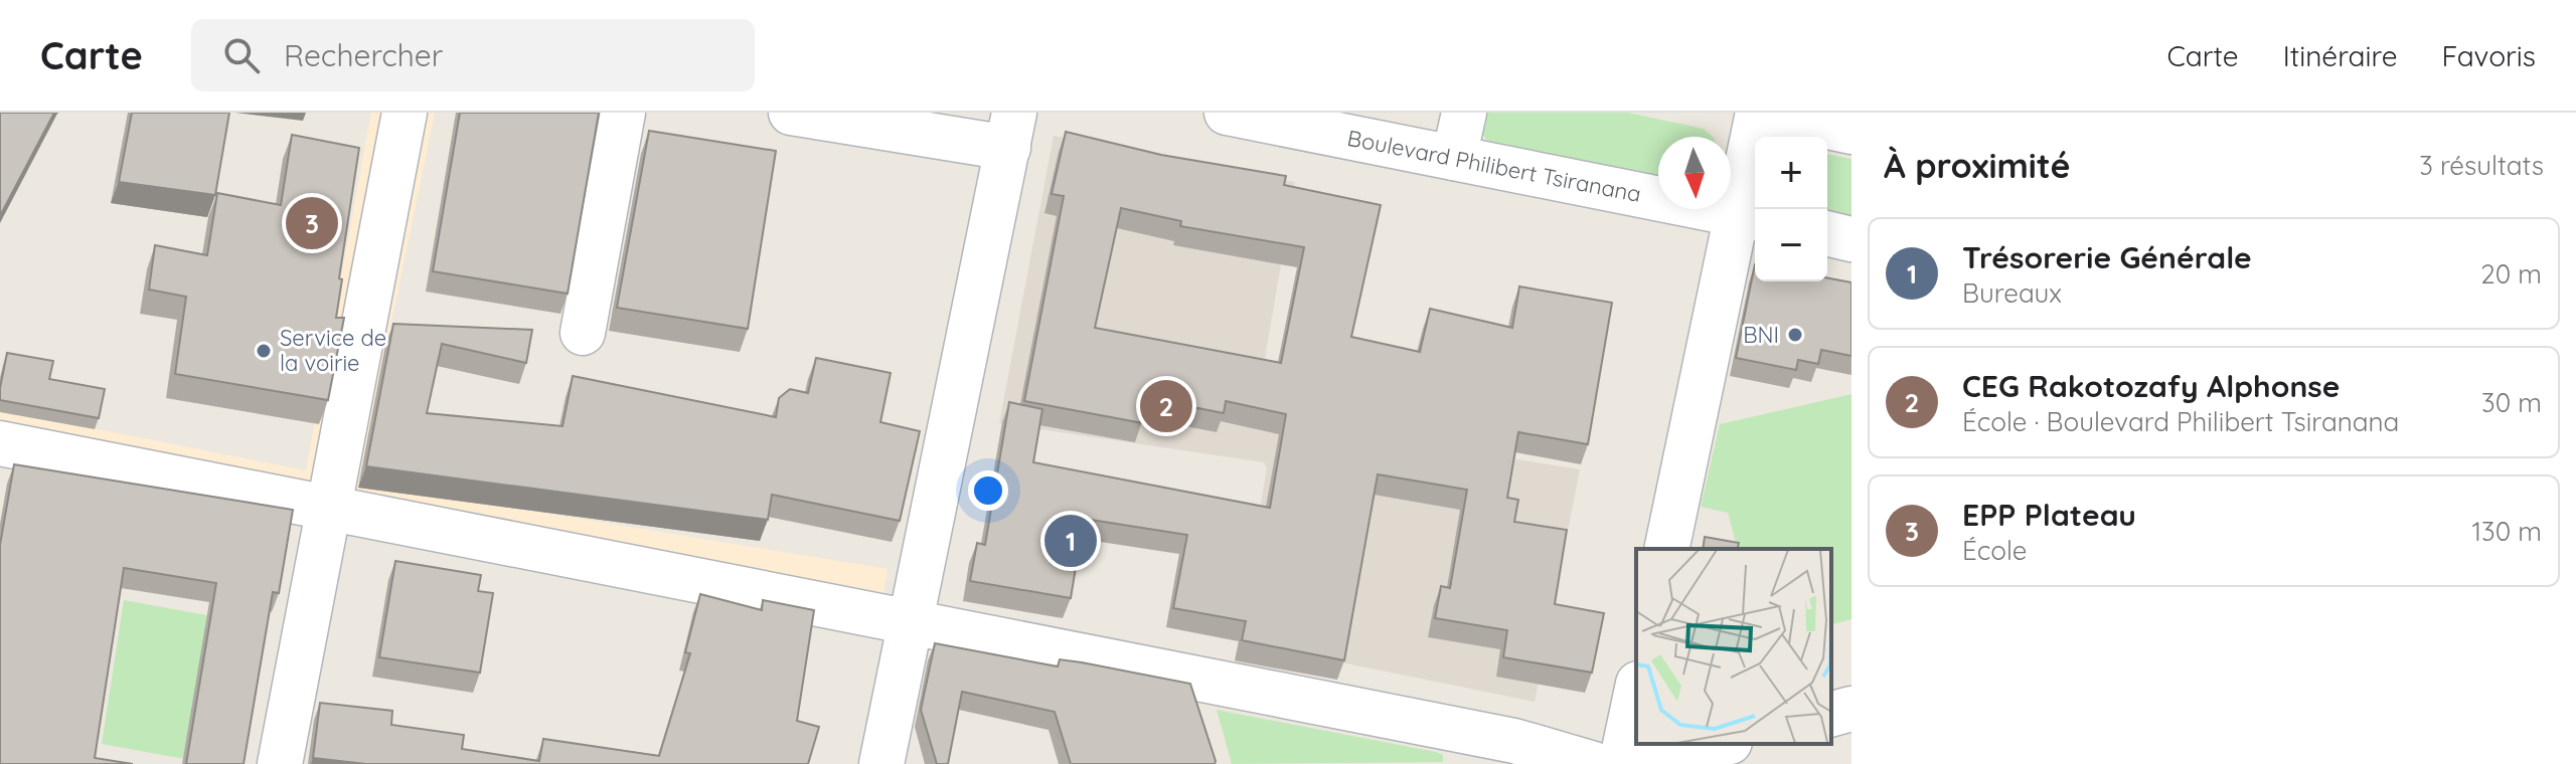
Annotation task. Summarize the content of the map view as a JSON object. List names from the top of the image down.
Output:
{
  "streets": {
    "street": ["Boulevard Philibert Tsiranana"]
  },
  "places": ["BNI", "Service de la voirie"],
  "north": "bottom",
  "page": {
    "header": "Carte",
    "search": "Rechercher",
    "nav": ["Carte", "Itinéraire", "Favoris"],
    "heading": ["À proximité", "3 résultats"],
    "map_buttons": ["+", "−"],
    "pins": ["3", "2", "1"],
    "list": [
      {
        "mark": "1",
        "name": "Trésorerie Générale",
        "note": "Bureaux",
        "value": "20 m"
      },
      {
        "mark": "2",
        "name": "CEG Rakotozafy Alphonse",
        "note": "École · Boulevard Philibert Tsiranana",
        "value": "30 m"
      },
      {
        "mark": "3",
        "name": "EPP Plateau",
        "note": "École",
        "value": "130 m"
      }
    ]
  }
}
